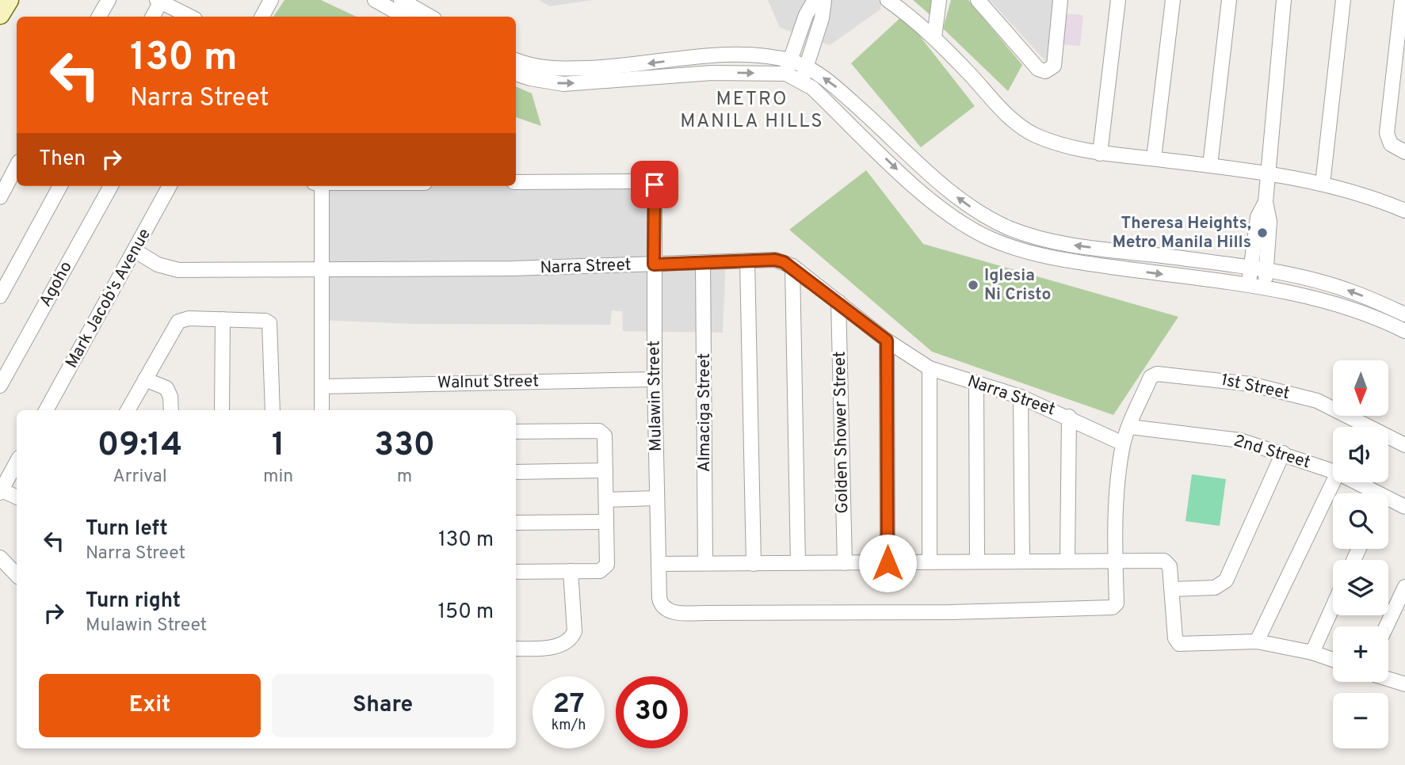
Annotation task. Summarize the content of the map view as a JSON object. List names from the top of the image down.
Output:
{
  "streets": {
    "street": [
      "Narra Street",
      "Agoho",
      "Mark Jacob's Avenue",
      "Walnut Street",
      "1st Street",
      "Mulawin Street",
      "Almaciga Street",
      "Golden Shower Street",
      "2nd Street"
    ]
  },
  "crossings": [
    ["Narra Street", "Mark Jacob's Avenue"],
    ["Narra Street", "1st Street"],
    ["Narra Street", "Mulawin Street"],
    ["Narra Street", "Almaciga Street"],
    ["Narra Street", "Golden Shower Street"],
    ["Walnut Street", "Mulawin Street"],
    ["1st Street", "Mulawin Street"],
    ["1st Street", "2nd Street"]
  ],
  "districts": ["METRO MANILA HILLS"],
  "places": ["Theresa Heights, Metro Manila Hills", "Iglesia Ni Cristo"],
  "north": "bottom",
  "page": {
    "turn": ["130 m", "Narra Street"],
    "then": "Then",
    "map_buttons": ["+", "−"],
    "eta": [
      "09:14",
      "Arrival",
      "1",
      "min",
      "330",
      "m"
    ],
    "list": [
      {
        "name": "Turn left",
        "note": "Narra Street",
        "value": "130 m"
      },
      {
        "name": "Turn right",
        "note": "Mulawin Street",
        "value": "150 m"
      }
    ],
    "buttons": ["Exit", "Share"],
    "speed": "27 km/h",
    "limit": "30"
  }
}
